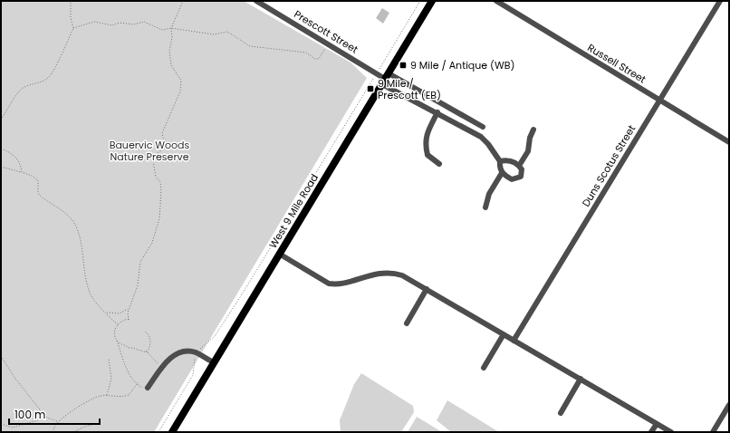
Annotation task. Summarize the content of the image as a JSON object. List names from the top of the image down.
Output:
{
  "streets": {
    "main road": ["West 9 Mile Road"],
    "street": ["Prescott Street", "Russell Street", "Duns Scotus Street"]
  },
  "crossings": [
    ["Prescott Street", "West 9 Mile Road"],
    ["Russell Street", "Duns Scotus Street"]
  ],
  "parks": ["Bauervic Woods Nature Preserve"],
  "places": {
    "transit": ["9 Mile / Antique (WB)", "9 Mile / Prescott (EB)"]
  },
  "scale_bar": "100 m"
}
